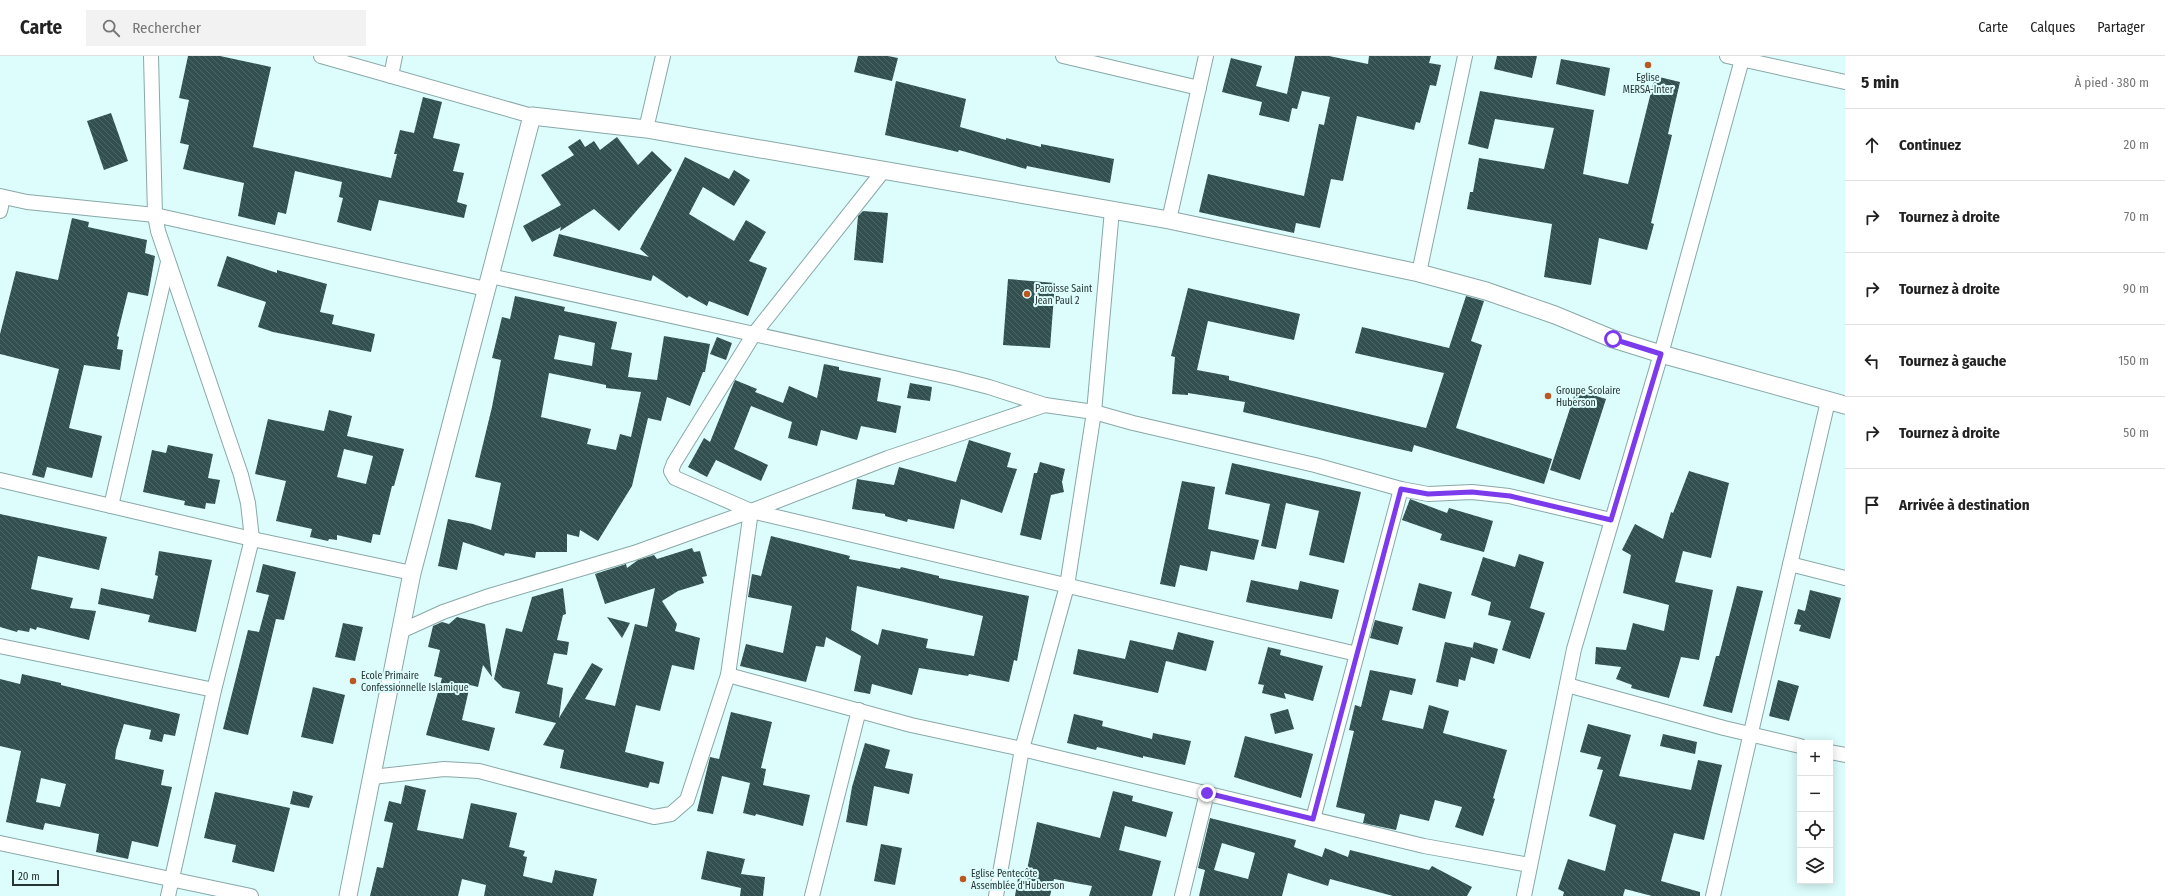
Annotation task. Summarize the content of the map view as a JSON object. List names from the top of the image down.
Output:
{
  "places": [
    "Eglise MERSA-Inter",
    "Paroisse Saint Jean Paul 2",
    "Groupe Scolaire Huberson",
    "Ecole Primaire Confessionnelle Islamique",
    "Eglise Pentecôte Assemblée d'Huberson"
  ],
  "scale_bar": "20 m",
  "page": {
    "header": "Carte",
    "search": "Rechercher",
    "nav": ["Carte", "Calques", "Partager"],
    "heading": ["5 min", "À pied · 380 m"],
    "list": [
      ["Continuez", "20 m"],
      ["Tournez à droite", "70 m"],
      ["Tournez à droite", "90 m"],
      ["Tournez à gauche", "150 m"],
      ["Tournez à droite", "50 m"],
      "Arrivée à destination"
    ],
    "map_buttons": ["+", "−"],
    "scale": "20 m"
  }
}
